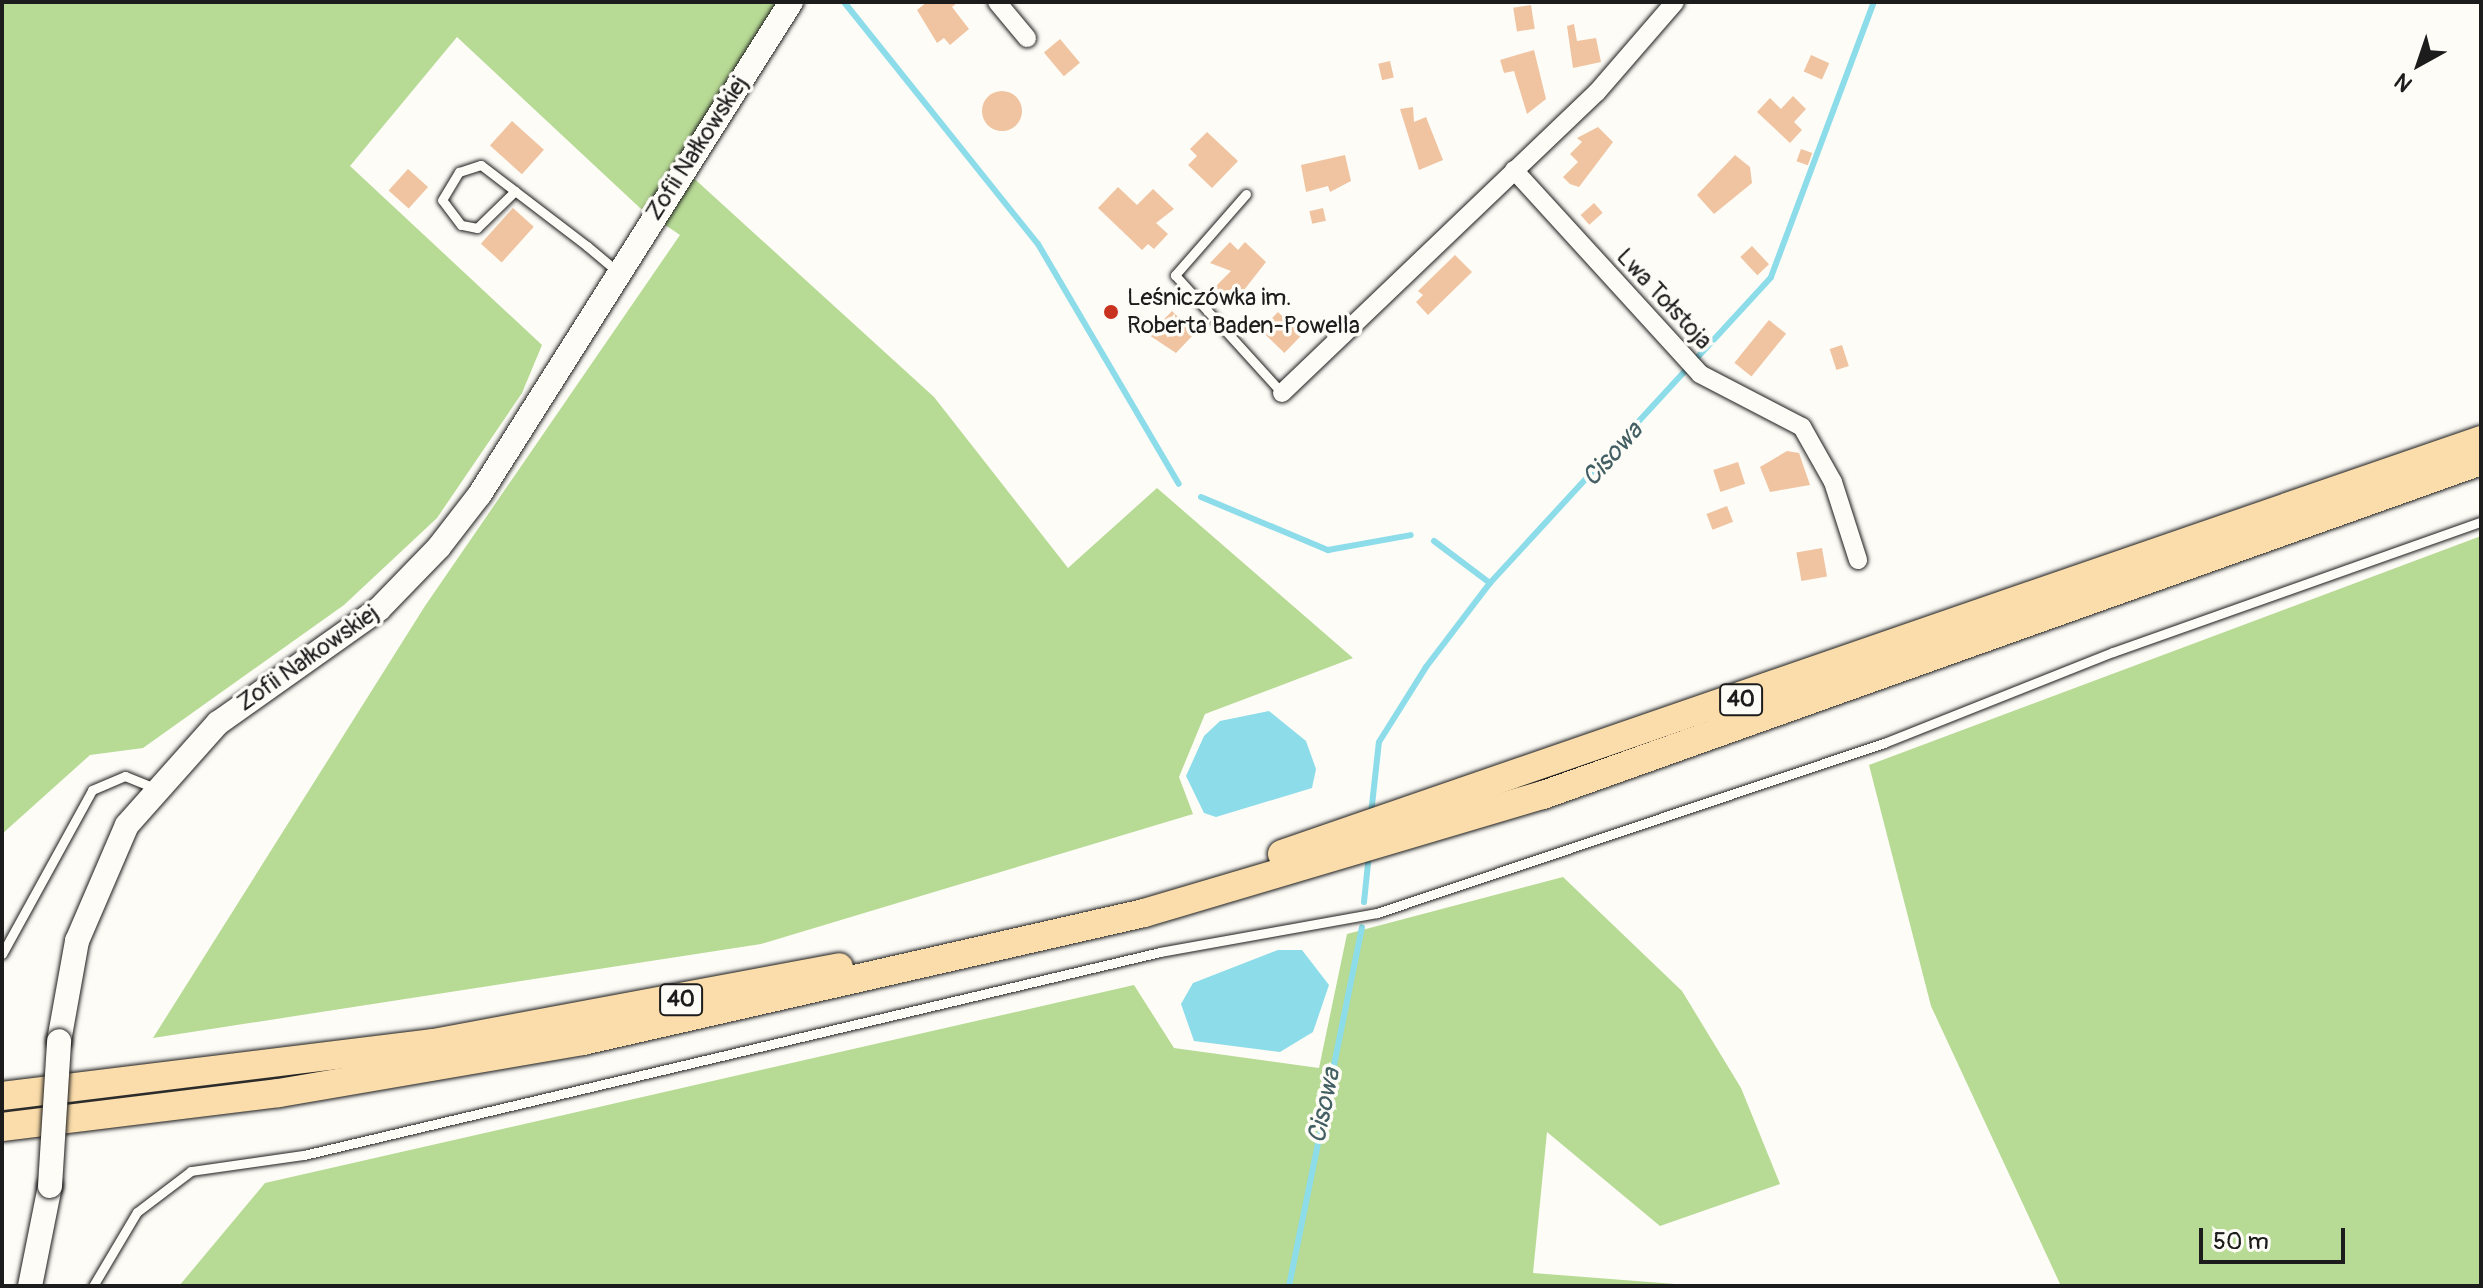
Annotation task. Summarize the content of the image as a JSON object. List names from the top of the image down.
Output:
{
  "streets": {
    "main road": ["40"],
    "street": ["Zofii Nałkowskiej", "Lwa Tołstoja"]
  },
  "water": ["Cisowa"],
  "places": ["Leśniczówka im. Roberta Baden-Powella"],
  "scale_bar": "50 m",
  "north": "bottom left"
}
